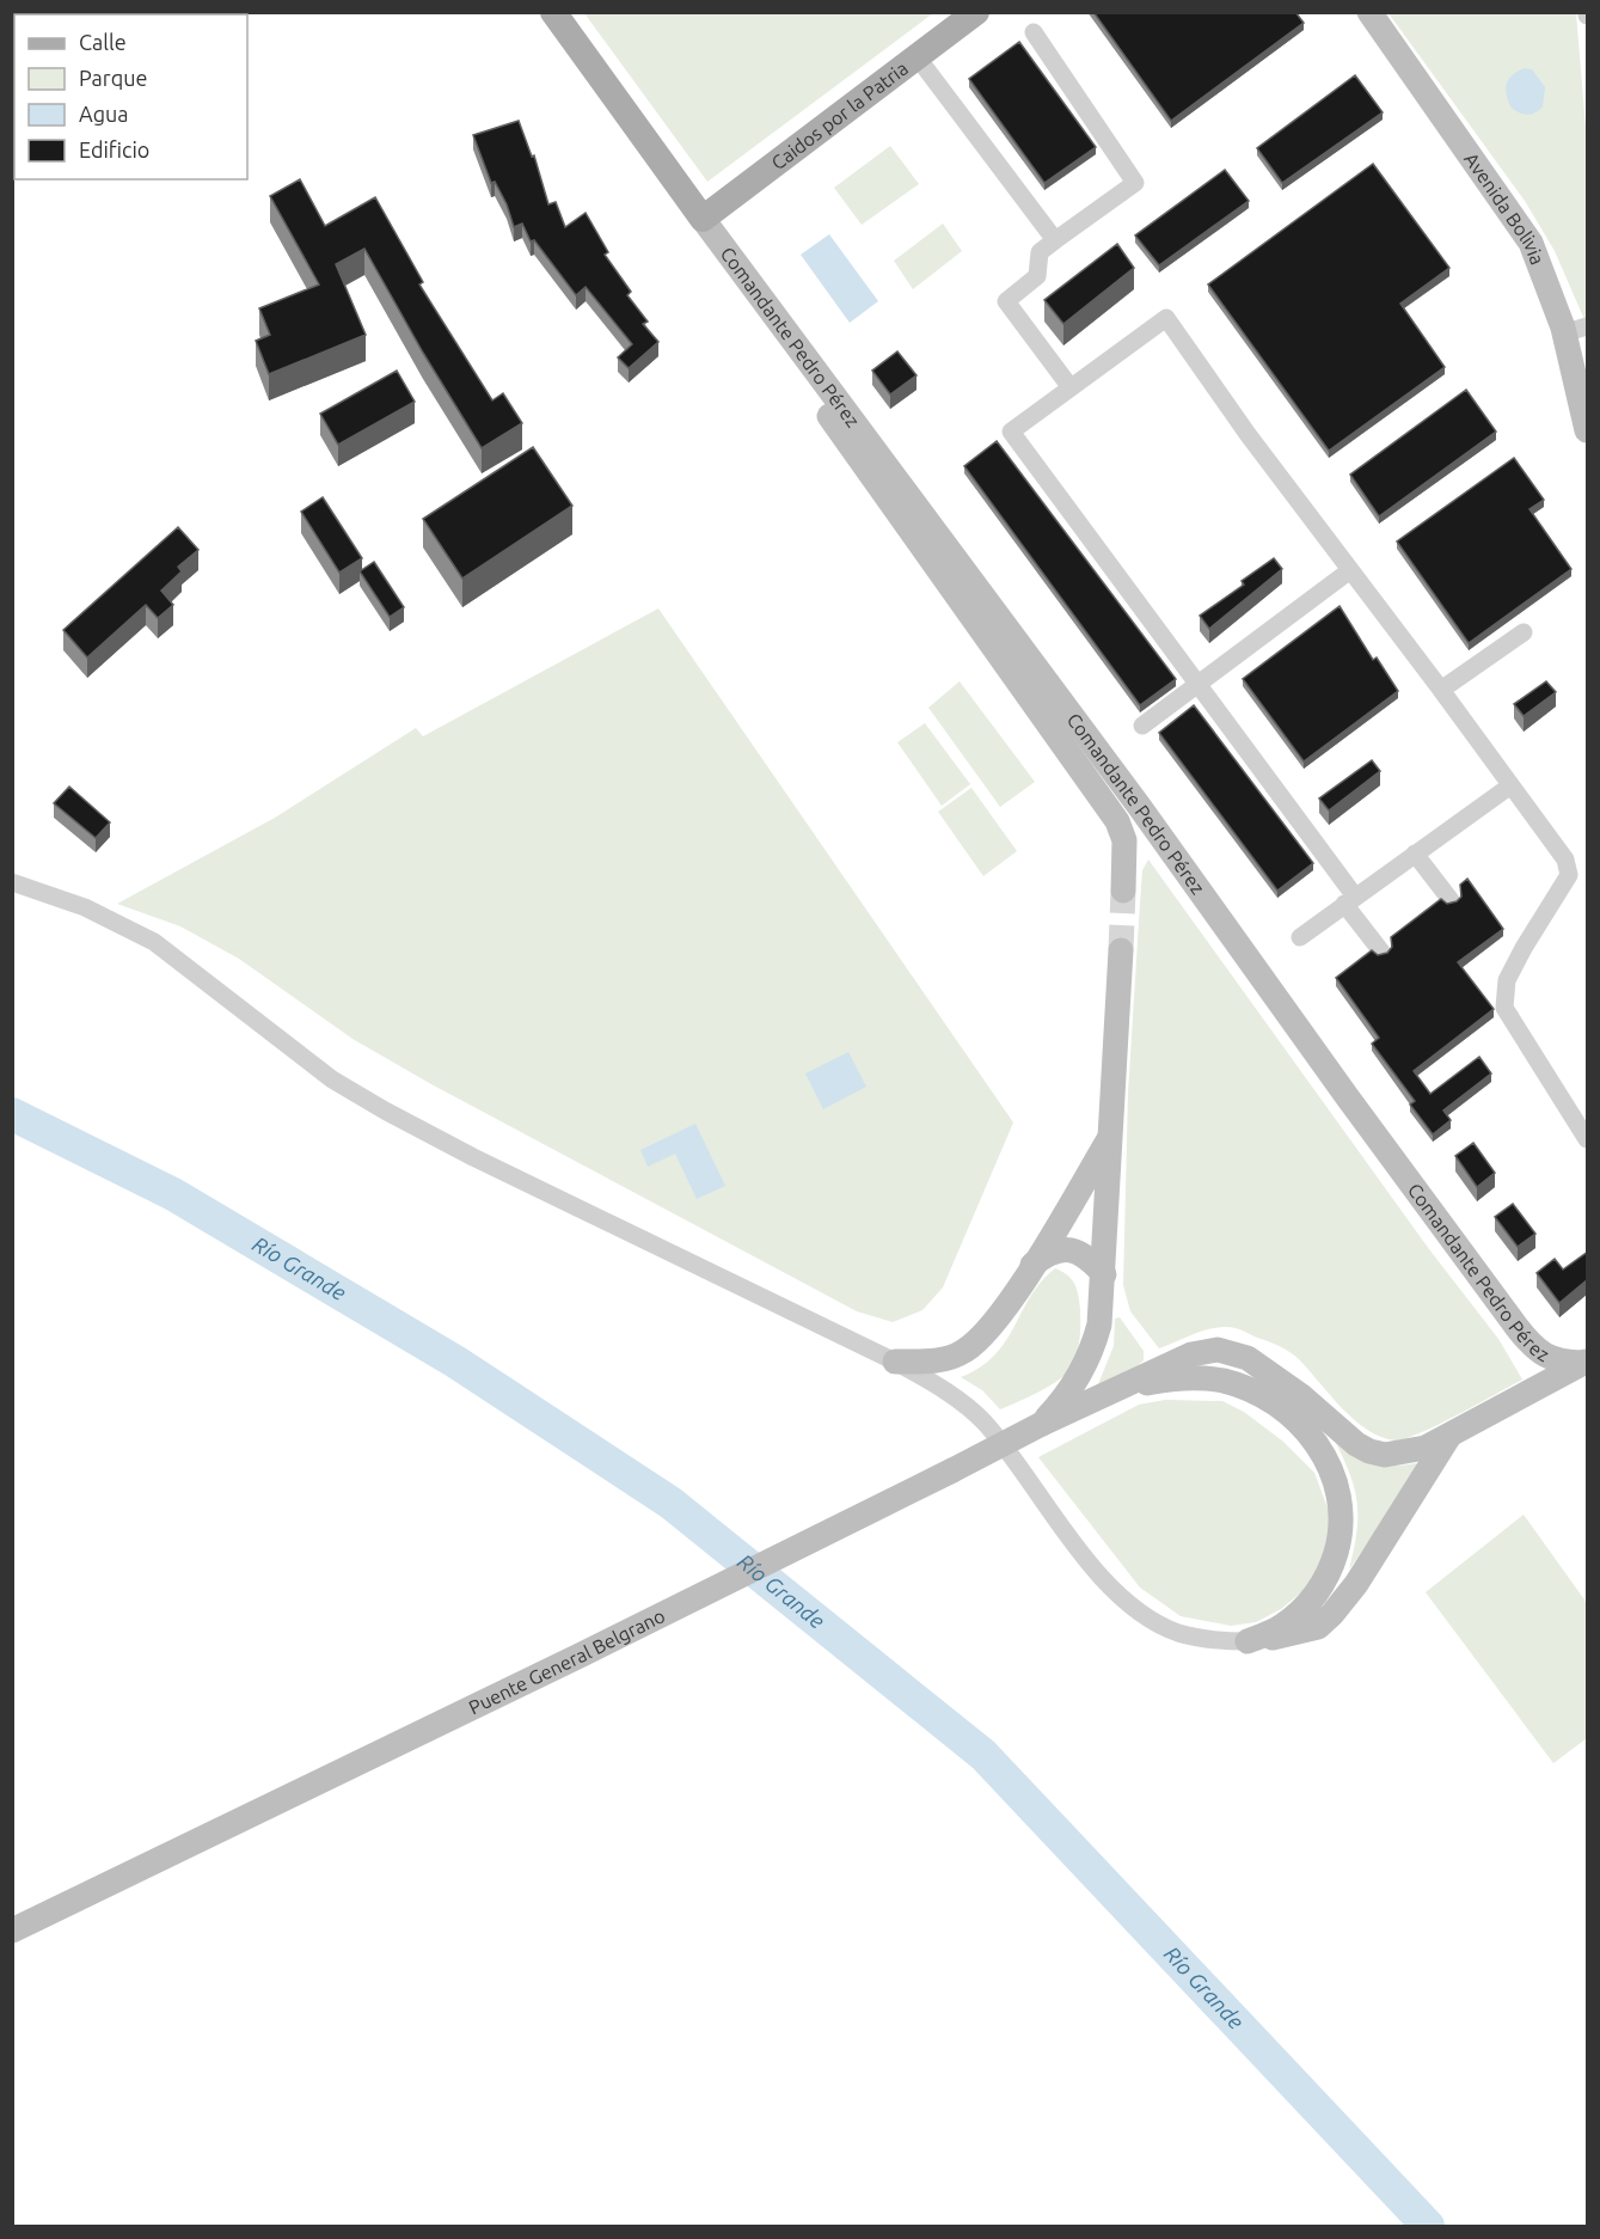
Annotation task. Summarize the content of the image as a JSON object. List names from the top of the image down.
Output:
{
  "streets": {
    "main road": [
      "Caidos por la Patria",
      "Avenida Bolivia",
      "Comandante Pedro Pérez",
      "Puente General Belgrano"
    ]
  },
  "crossings": [
    ["Caidos por la Patria", "Comandante Pedro Pérez"]
  ],
  "water": ["Río Grande"],
  "legend": [
    "Calle",
    "Parque",
    "Agua",
    "Edificio"
  ]
}
